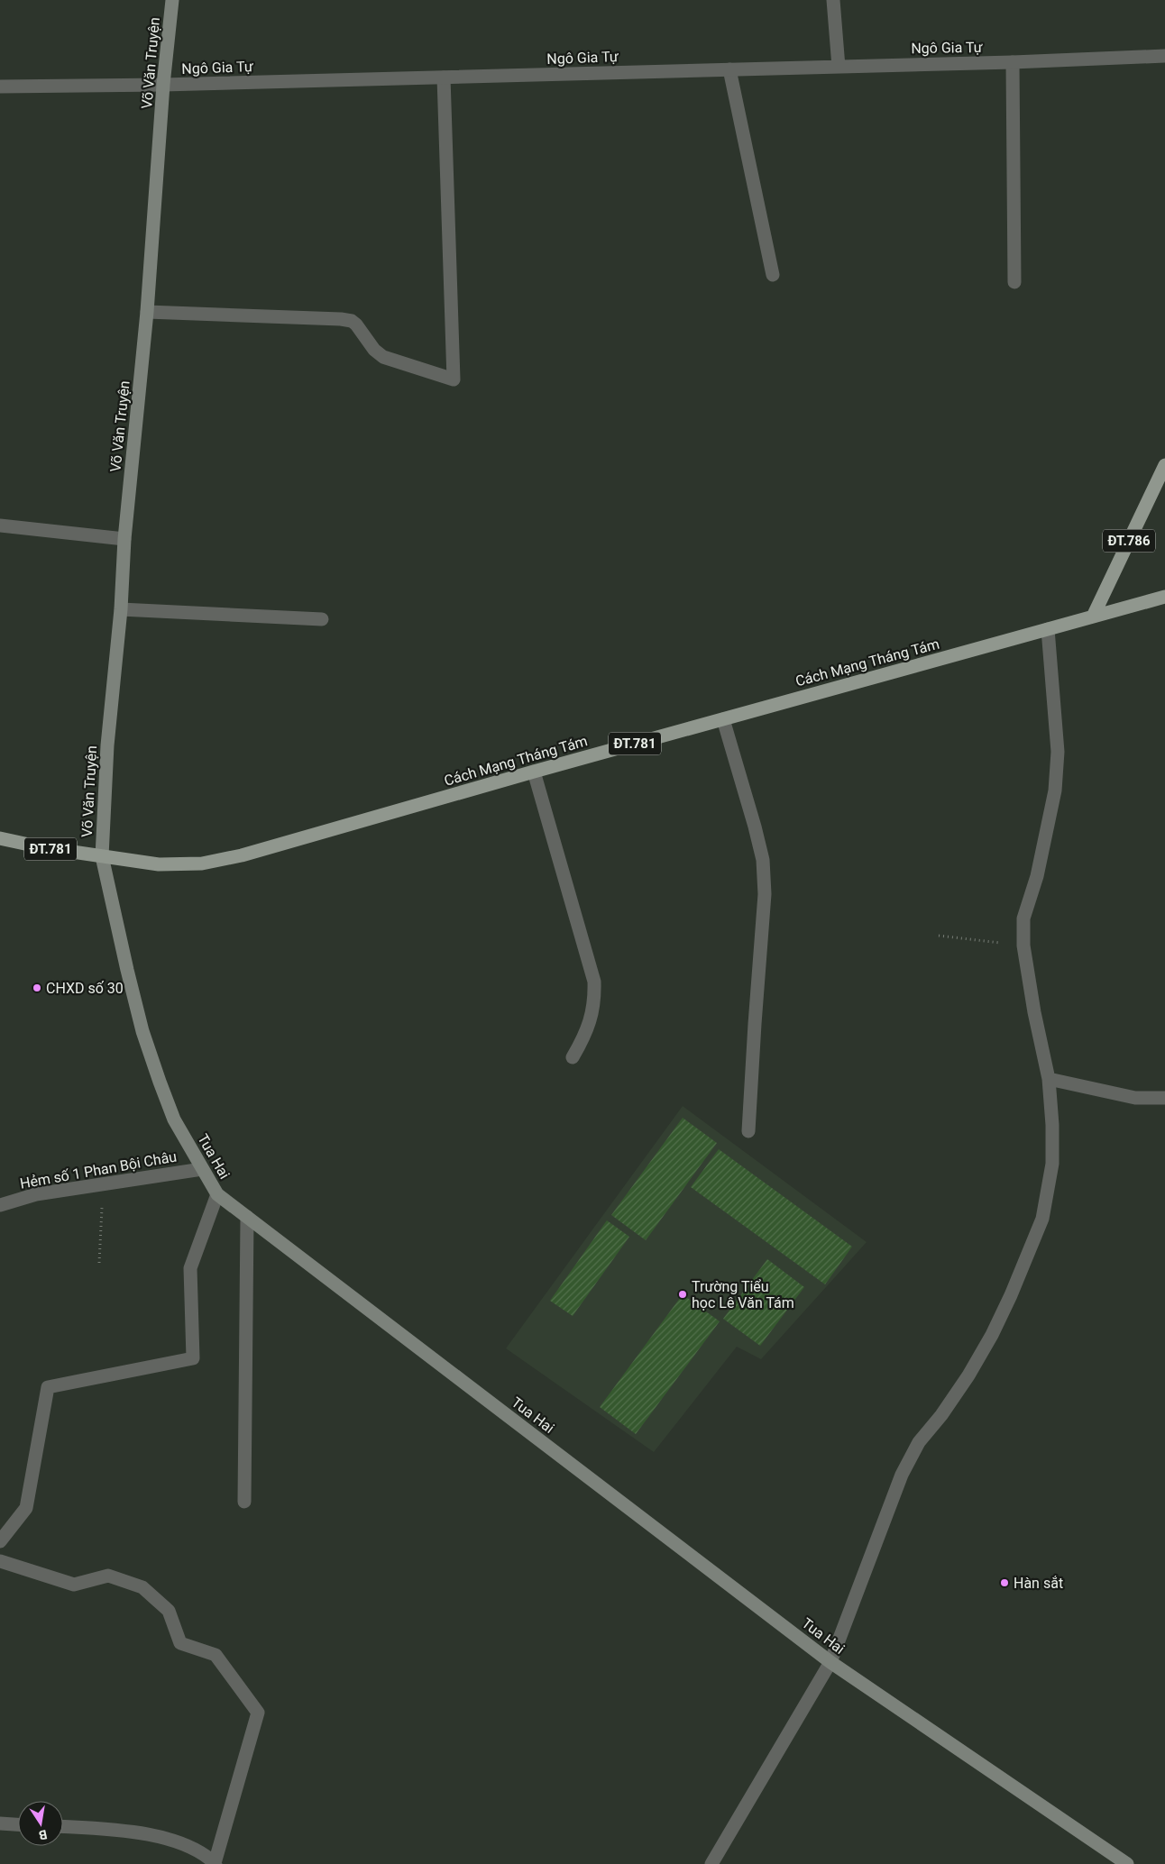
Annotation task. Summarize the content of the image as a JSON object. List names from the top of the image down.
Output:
{
  "streets": {
    "main road": [
      "Võ Văn Truyện",
      "ĐT.786",
      "Cách Mạng Tháng Tám",
      "ĐT.781",
      "Tua Hai"
    ],
    "street": ["Ngô Gia Tự", "Hẻm số 1 Phan Bội Châu"]
  },
  "crossings": [
    ["Ngô Gia Tự", "Võ Văn Truyện"],
    ["Võ Văn Truyện", "Cách Mạng Tháng Tám"],
    ["Võ Văn Truyện", "Tua Hai"],
    ["ĐT.786", "Cách Mạng Tháng Tám"],
    ["Cách Mạng Tháng Tám", "Tua Hai"],
    ["Tua Hai", "Hẻm số 1 Phan Bội Châu"]
  ],
  "places": ["CHXD số 30", "Trường Tiểu học Lê Văn Tám", "Hàn sắt"],
  "north": "bottom"
}
